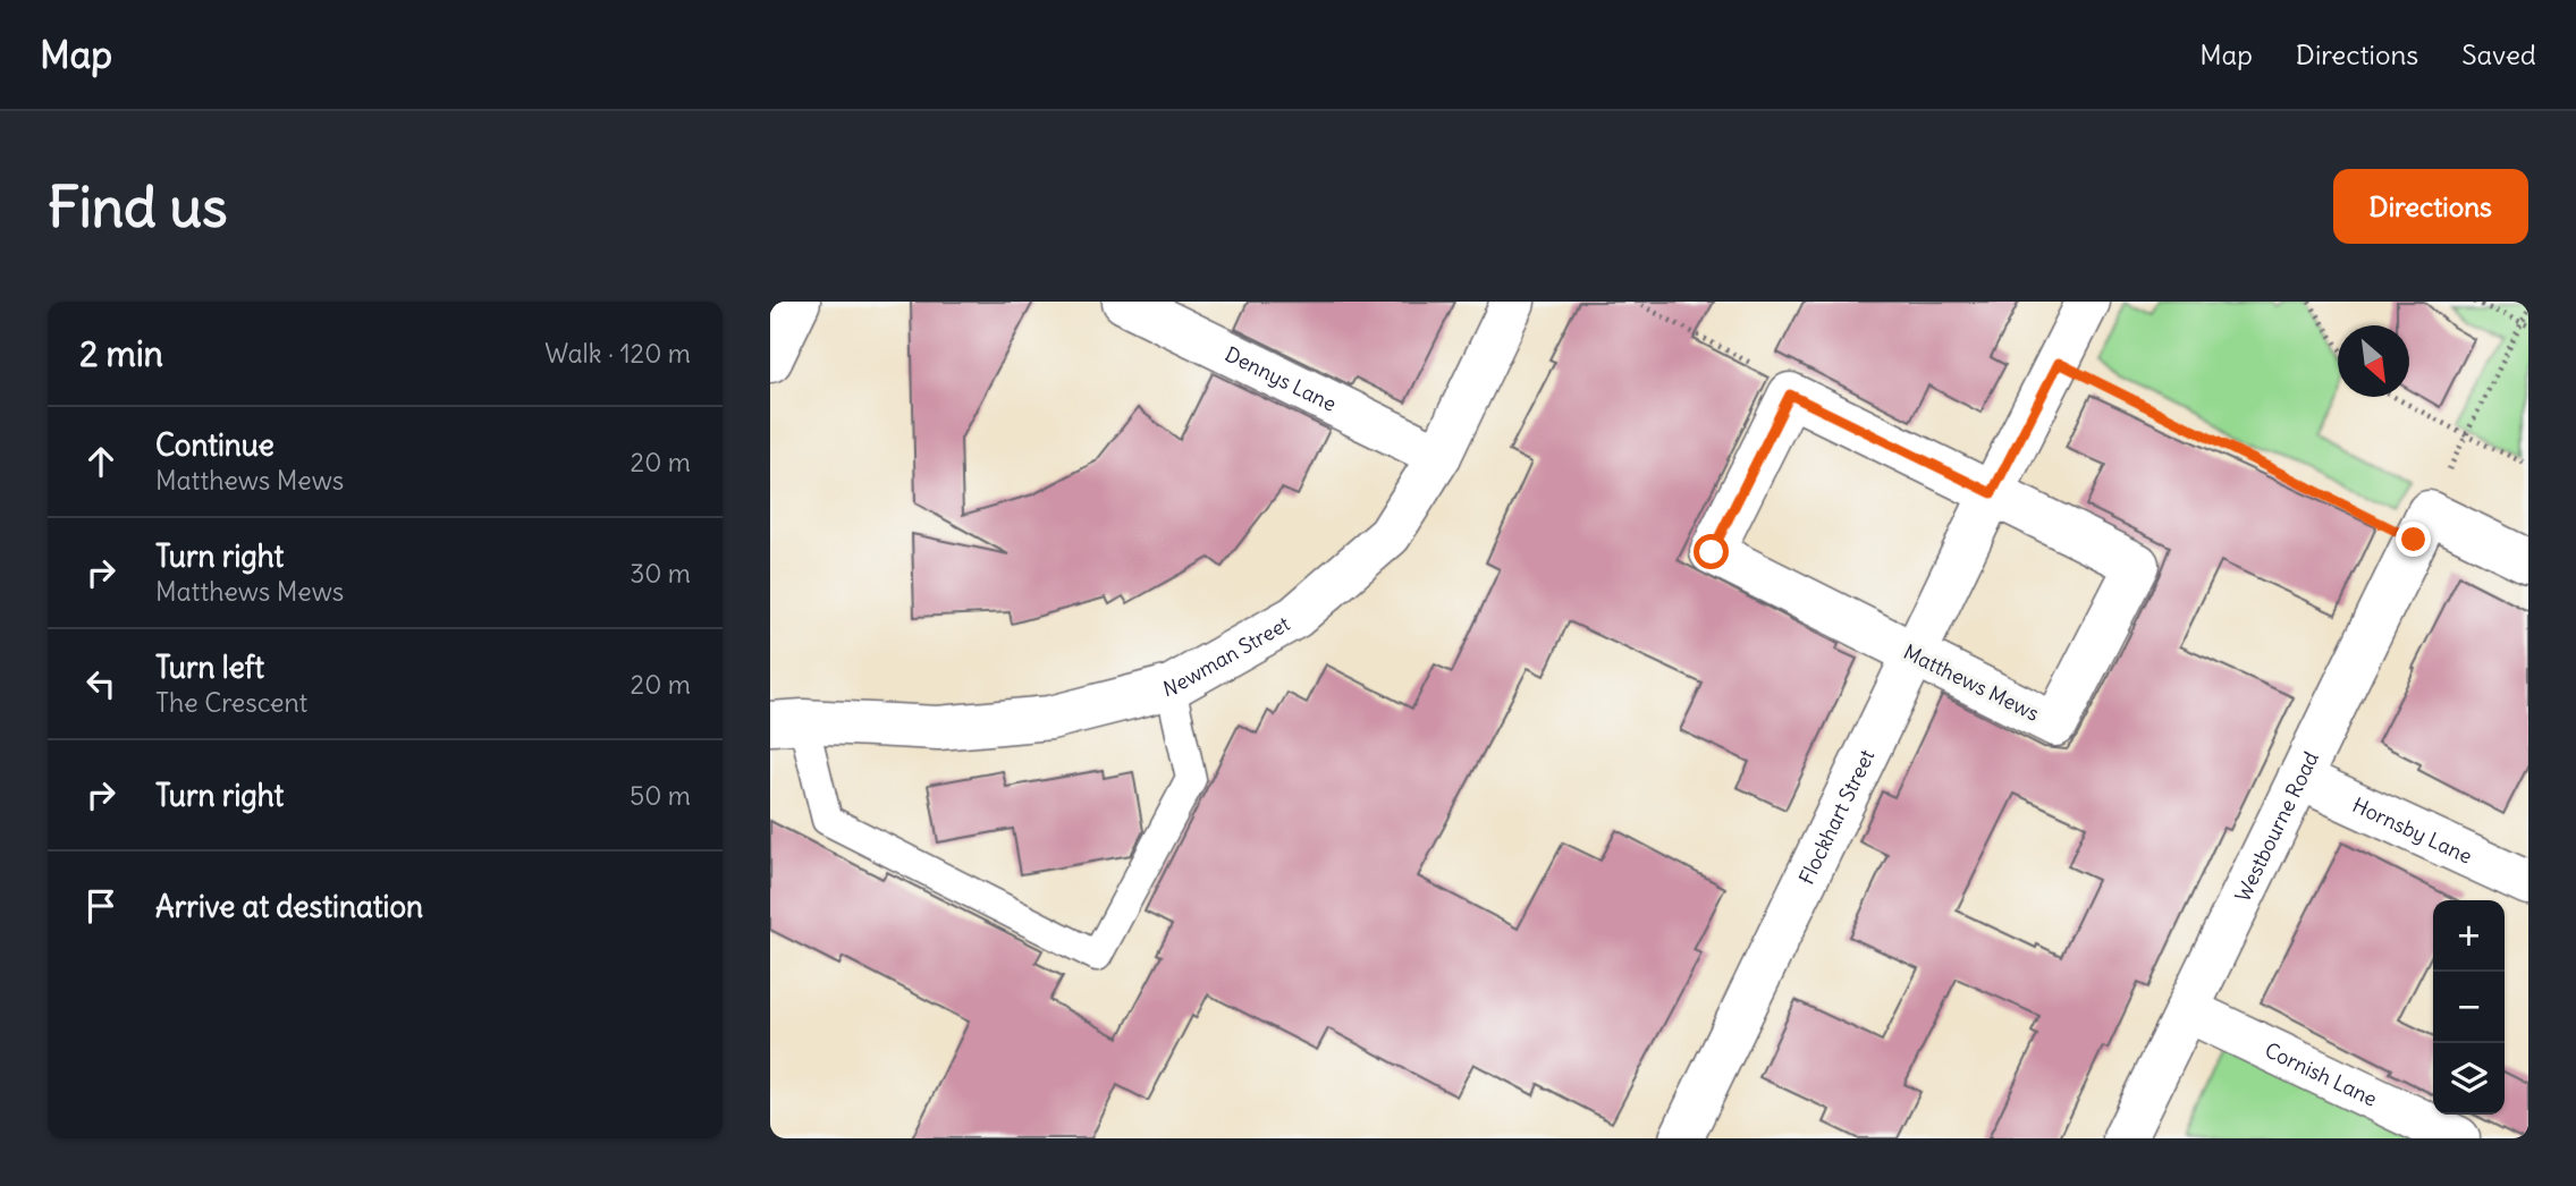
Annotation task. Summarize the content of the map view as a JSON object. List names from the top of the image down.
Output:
{
  "streets": {
    "street": [
      "Dennys Lane",
      "Newman Street",
      "Matthews Mews",
      "Flockhart Street",
      "Westbourne Road",
      "Hornsby Lane",
      "Cornish Lane"
    ]
  },
  "crossings": [
    ["Dennys Lane", "Newman Street"],
    ["Matthews Mews", "Flockhart Street"],
    ["Westbourne Road", "Hornsby Lane"],
    ["Westbourne Road", "Cornish Lane"]
  ],
  "north": "bottom right",
  "page": {
    "header": "Map",
    "nav": ["Map", "Directions", "Saved"],
    "buttons": "Directions",
    "title": "Find us",
    "heading": ["2 min", "Walk · 120 m"],
    "list": [
      ["Continue", "Matthews Mews", "20 m"],
      ["Turn right", "Matthews Mews", "30 m"],
      ["Turn left", "The Crescent", "20 m"],
      ["Turn right", "50 m"],
      "Arrive at destination"
    ],
    "map_buttons": ["+", "−"]
  }
}
